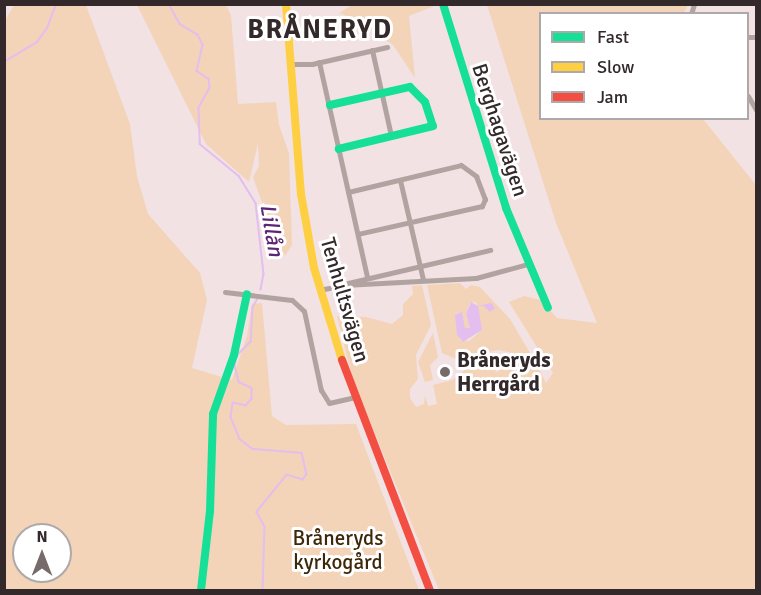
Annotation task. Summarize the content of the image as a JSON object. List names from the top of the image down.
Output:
{
  "streets": {
    "street": ["Berghagavägen", "Tenhultsvägen"]
  },
  "districts": ["BRÅNERYD"],
  "water": ["Lillån"],
  "parks": ["Bråneryds kyrkogård"],
  "places": ["Bråneryds Herrgård"],
  "legend": ["Fast", "Slow", "Jam"],
  "north": "top"
}
